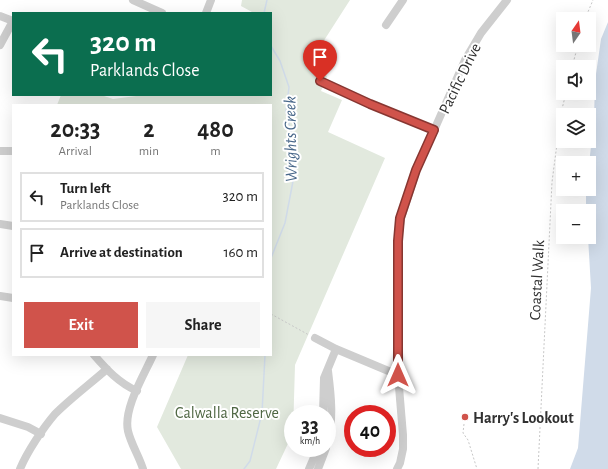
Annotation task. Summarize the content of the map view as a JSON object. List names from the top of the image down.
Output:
{
  "streets": {
    "street": ["Pacific Drive"],
    "path": ["Coastal Walk"]
  },
  "water": ["Wrights Creek"],
  "parks": ["Calwalla Reserve"],
  "places": ["Harry's Lookout"],
  "north": "top",
  "page": {
    "map_buttons": ["+", "−"],
    "turn": ["320 m", "Parklands Close"],
    "eta": [
      "20:33",
      "Arrival",
      "2",
      "min",
      "480",
      "m"
    ],
    "list": [
      {
        "name": "Turn left",
        "note": "Parklands Close",
        "value": "320 m"
      },
      {
        "name": "Arrive at destination",
        "value": "160 m"
      }
    ],
    "buttons": ["Exit", "Share"],
    "speed": "33 km/h",
    "limit": "40"
  }
}
